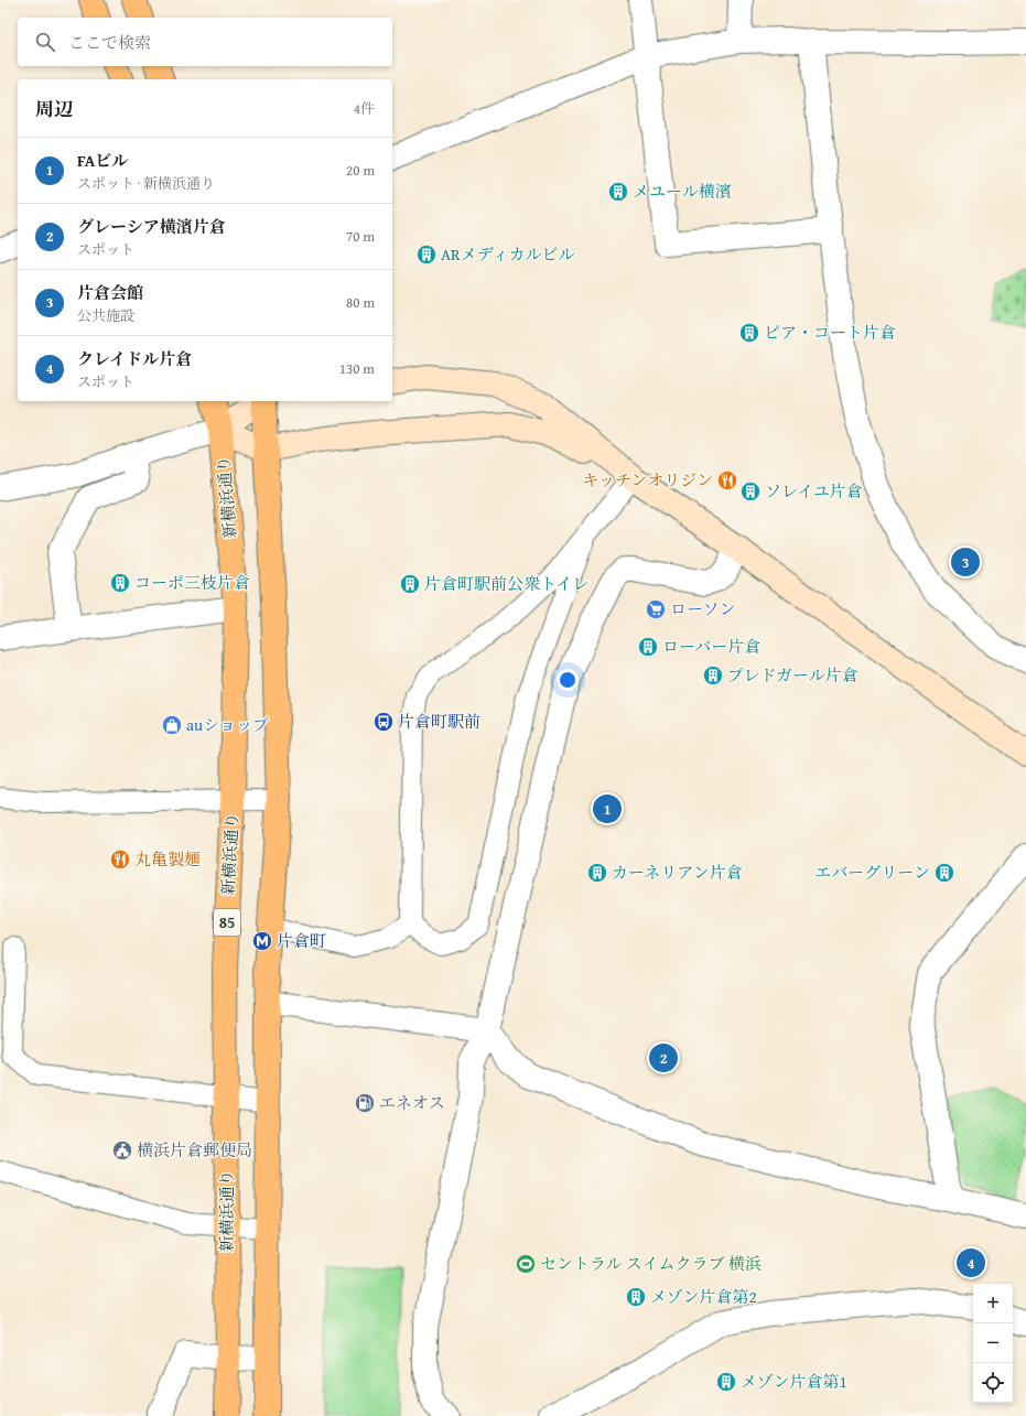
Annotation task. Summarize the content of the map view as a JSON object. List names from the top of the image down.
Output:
{
  "streets": {
    "main road": ["新横浜通り", "85"]
  },
  "places": {
    "building": [
      "メユール横濱",
      "ARメディカルビル",
      "ピア・コート片倉",
      "ソレイユ片倉",
      "コーポ三枝片倉",
      "片倉町駅前公衆トイレ",
      "ローバー片倉",
      "プレドガール片倉",
      "カーネリアン片倉",
      "エバーグリーン",
      "メゾン片倉第2",
      "メゾン片倉第1"
    ],
    "restaurant": ["キッチンオリジン", "丸亀製麺"],
    "supermarket": ["ローソン"],
    "bus stop": ["片倉町駅前"],
    "shop": ["auショップ"],
    "metro station": ["片倉町"],
    "fuel station": ["エネオス"],
    "public building": ["横浜片倉郵便局"],
    "sports": ["セントラル スイムクラブ 横浜"]
  },
  "page": {
    "search": "ここで検索",
    "heading": ["周辺", "4件"],
    "list": [
      {
        "mark": "1",
        "name": "FAビル",
        "note": "スポット · 新横浜通り",
        "value": "20 m"
      },
      {
        "mark": "2",
        "name": "グレーシア横濱片倉",
        "note": "スポット",
        "value": "70 m"
      },
      {
        "mark": "3",
        "name": "片倉会館",
        "note": "公共施設",
        "value": "80 m"
      },
      {
        "mark": "4",
        "name": "クレイドル片倉",
        "note": "スポット",
        "value": "130 m"
      }
    ],
    "pins": [
      "3",
      "1",
      "2",
      "4"
    ],
    "map_buttons": ["+", "−"]
  }
}
